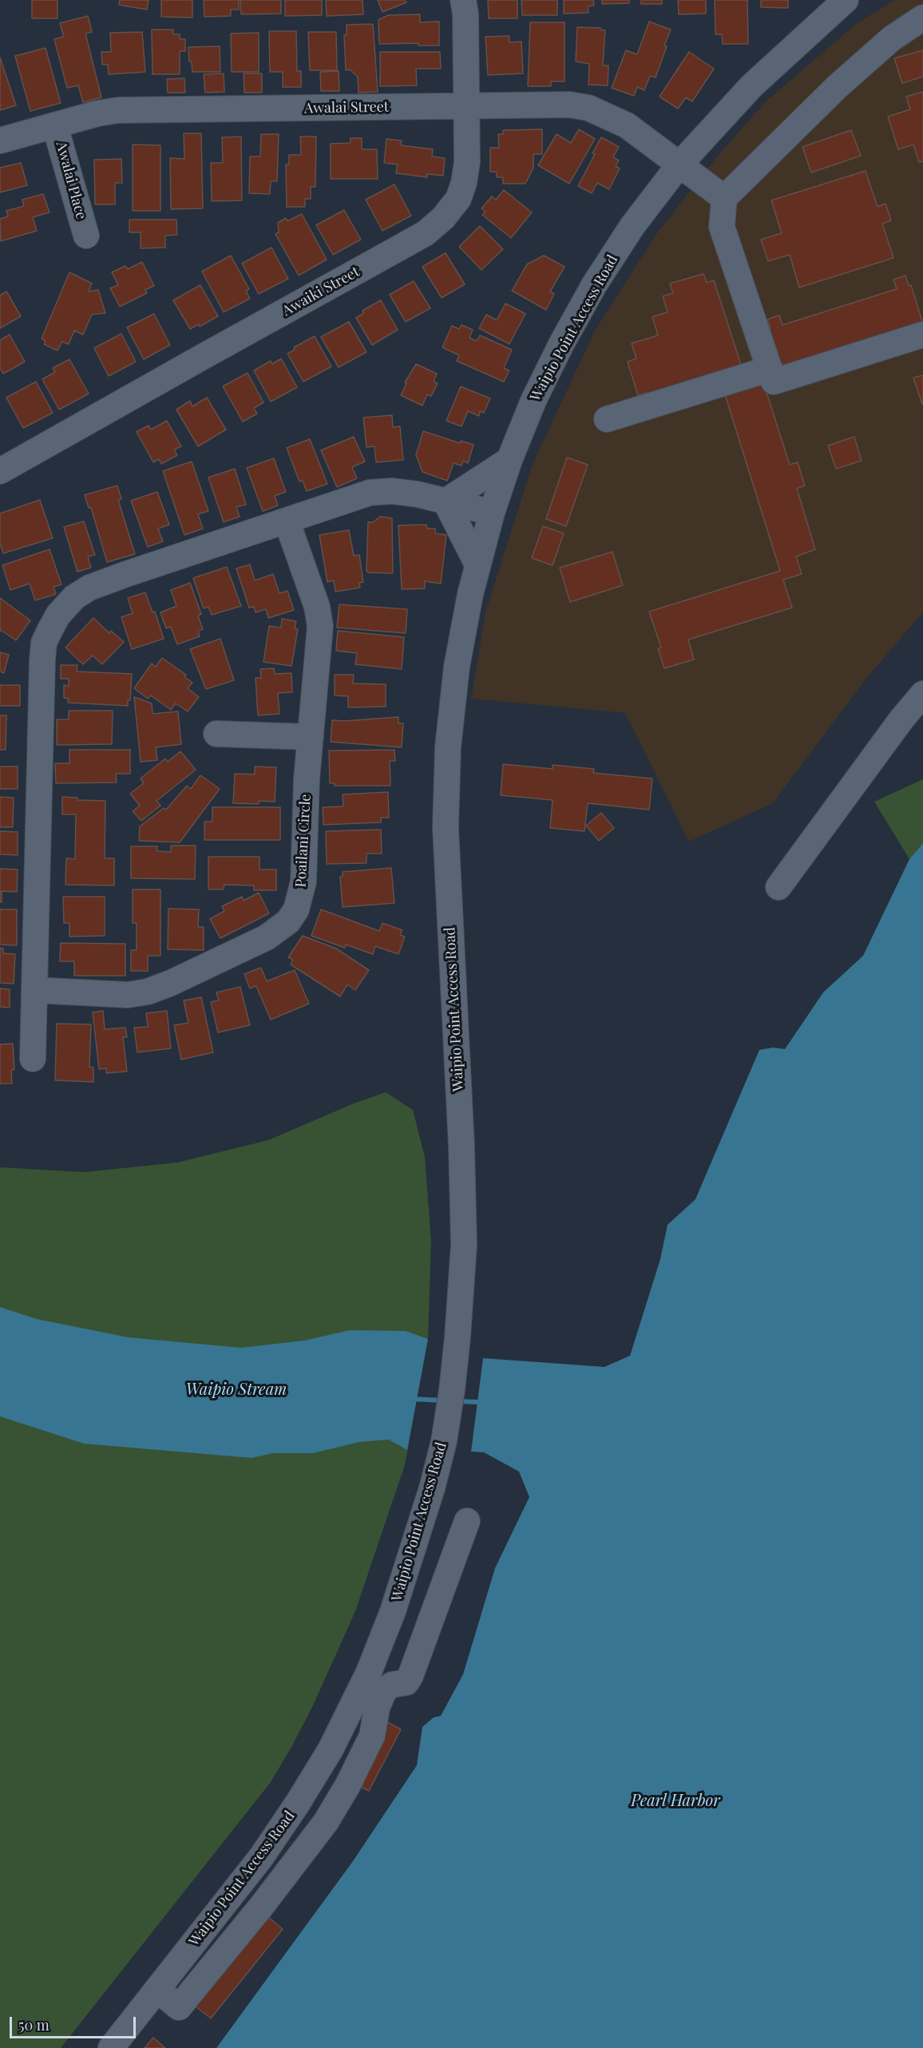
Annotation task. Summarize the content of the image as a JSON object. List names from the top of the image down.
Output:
{
  "streets": {
    "street": [
      "Awalai Street",
      "Awalai Place",
      "Awaiki Street",
      "Waipio Point Access Road",
      "Poailani Circle"
    ]
  },
  "crossings": [
    ["Awalai Street", "Awalai Place"],
    ["Awalai Street", "Awaiki Street"],
    ["Awalai Street", "Waipio Point Access Road"]
  ],
  "water": ["Waipio Stream", "Pearl Harbor"],
  "scale_bar": "50 m"
}
